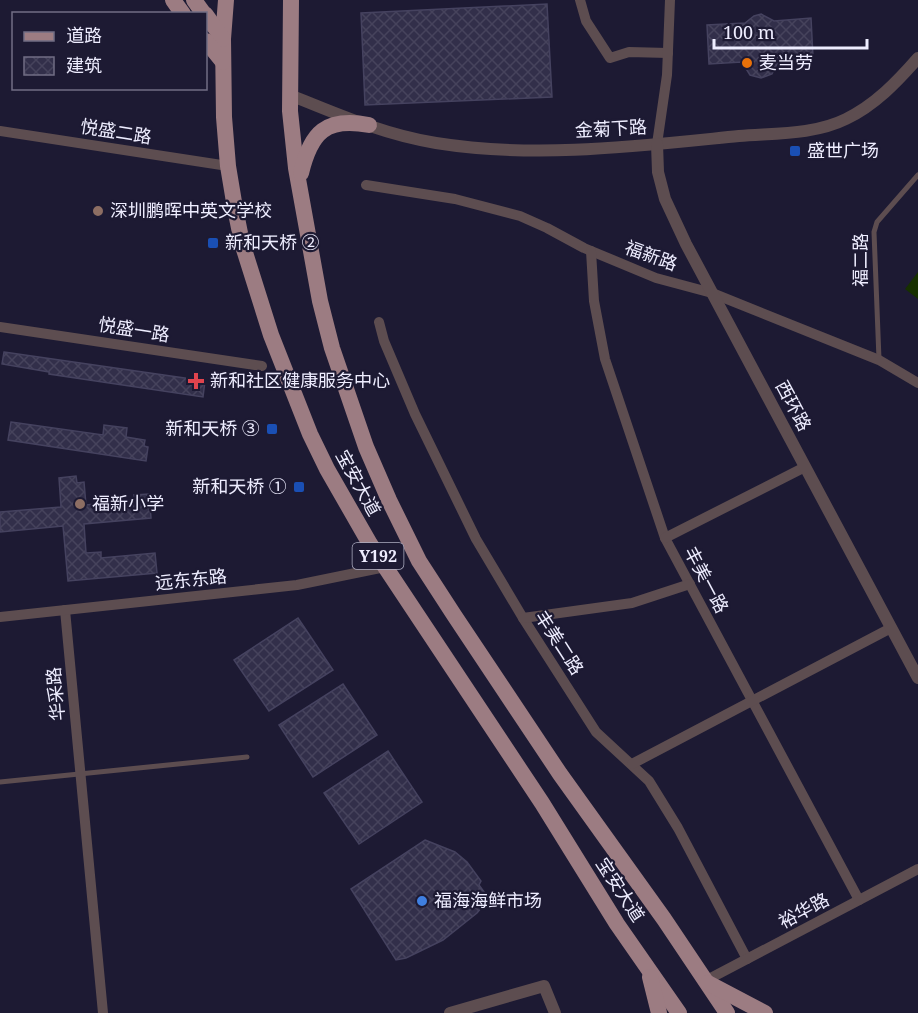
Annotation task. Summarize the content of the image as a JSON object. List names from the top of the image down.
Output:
{
  "streets": {
    "main road": ["宝安大道", "Y192"],
    "street": [
      "金菊下路",
      "悦盛二路",
      "福新路",
      "悦盛一路",
      "西环路",
      "远东东路",
      "丰美一路",
      "丰美二路",
      "华采路",
      "裕华路"
    ],
    "lane": ["福二路"]
  },
  "crossings": [
    ["金菊下路", "西环路"],
    ["金菊下路", "宝安大道"],
    ["悦盛二路", "宝安大道"],
    ["福新路", "福二路"],
    ["福新路", "西环路"],
    ["福新路", "丰美一路"],
    ["宝安大道", "远东东路"],
    ["宝安大道", "裕华路"],
    ["远东东路", "华采路"],
    ["丰美一路", "裕华路"],
    ["丰美二路", "裕华路"]
  ],
  "places": {
    "other": [
      "麦当劳",
      "深圳鹏晖中英文学校",
      "福新小学",
      "福海海鲜市场"
    ],
    "transit": [
      "盛世广场",
      "新和天桥 ②",
      "新和天桥 ③",
      "新和天桥 ①"
    ],
    "health": ["新和社区健康服务中心"]
  },
  "legend": ["道路", "建筑"],
  "scale_bar": "100 m"
}
